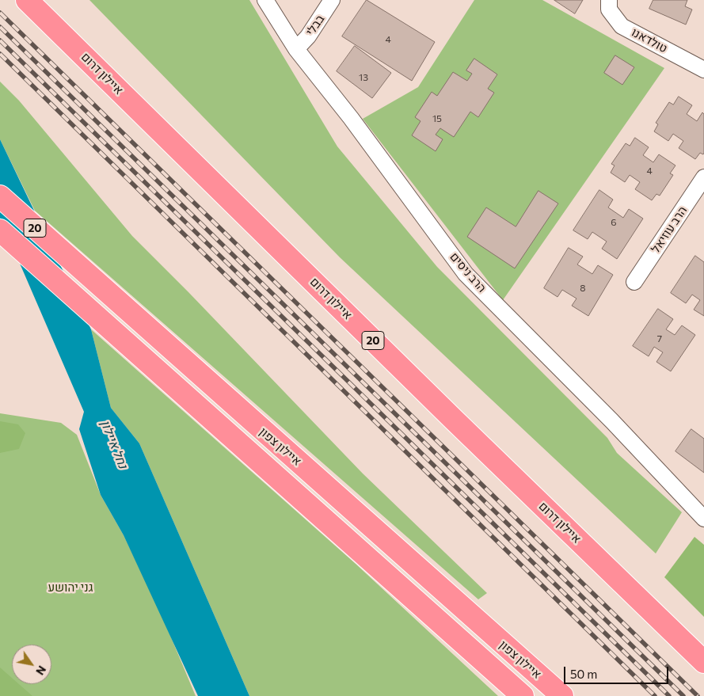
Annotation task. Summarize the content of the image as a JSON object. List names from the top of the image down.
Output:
{
  "streets": {
    "highway": ["איילון דרום", "20", "איילון צפון"],
    "street": [
      "בבלי",
      "טולדאנו",
      "הרב עוזיאל",
      "הרב ניסים"
    ]
  },
  "crossings": [
    ["בבלי", "הרב ניסים"]
  ],
  "water": ["נחל איילון"],
  "parks": ["גני יהושע"],
  "house_numbers": [
    "4",
    "13",
    "15",
    "4",
    "6",
    "8",
    "7"
  ],
  "scale_bar": "50 m",
  "north": "bottom right"
}
